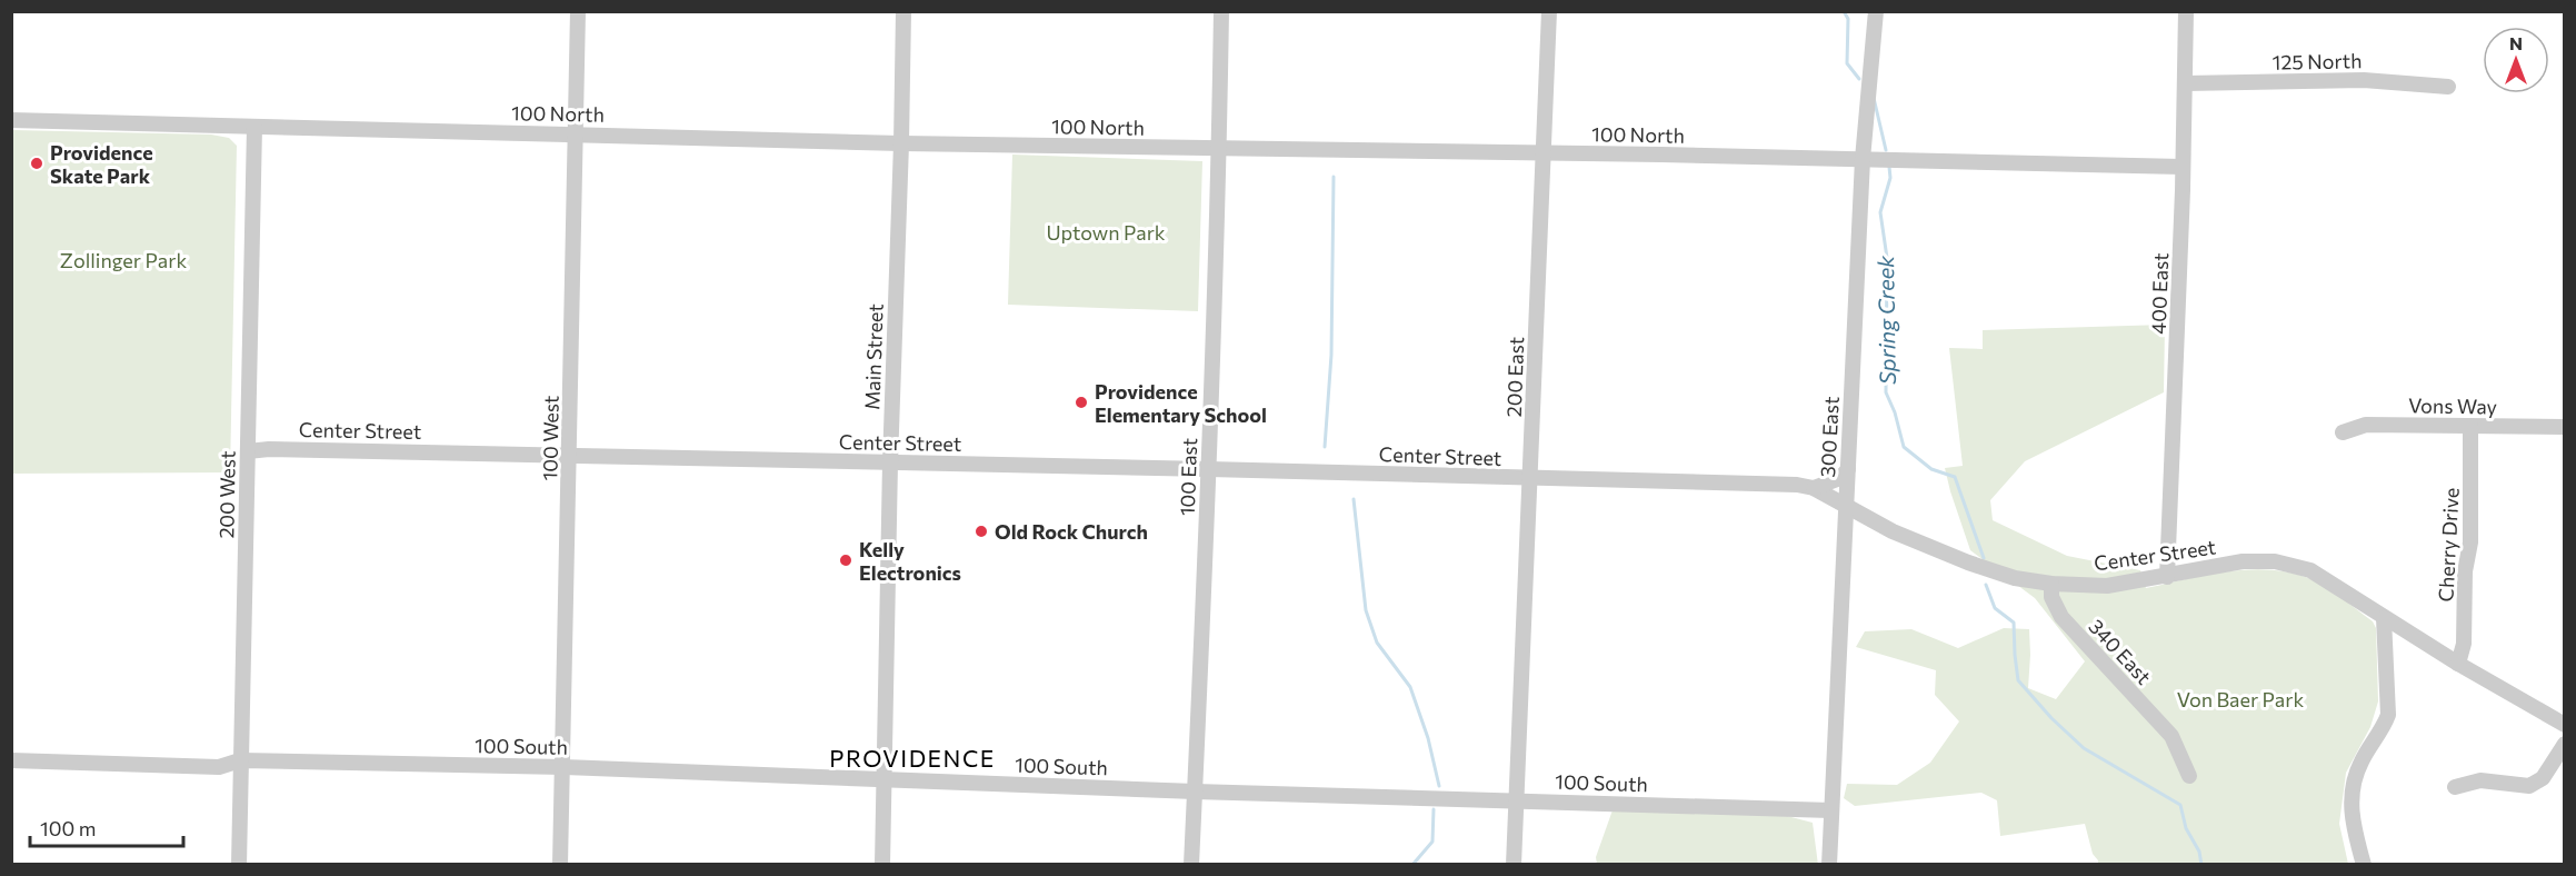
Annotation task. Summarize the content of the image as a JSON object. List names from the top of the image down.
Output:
{
  "streets": {
    "street": [
      "125 North",
      "100 North",
      "400 East",
      "Main Street",
      "200 East",
      "Vons Way",
      "Center Street",
      "300 East",
      "100 West",
      "100 East",
      "200 West",
      "Cherry Drive",
      "340 East",
      "100 South"
    ]
  },
  "crossings": [
    ["125 North", "400 East"],
    ["100 North", "400 East"],
    ["100 North", "Main Street"],
    ["100 North", "200 East"],
    ["100 North", "300 East"],
    ["100 North", "100 West"],
    ["100 North", "100 East"],
    ["100 North", "200 West"],
    ["400 East", "Center Street"],
    ["Main Street", "Center Street"],
    ["Main Street", "100 South"],
    ["200 East", "Center Street"],
    ["200 East", "100 South"],
    ["Vons Way", "Cherry Drive"],
    ["Center Street", "300 East"],
    ["Center Street", "100 West"],
    ["Center Street", "100 East"],
    ["Center Street", "200 West"],
    ["Center Street", "Cherry Drive"],
    ["Center Street", "340 East"],
    ["300 East", "100 South"],
    ["100 West", "100 South"],
    ["100 East", "100 South"],
    ["200 West", "100 South"]
  ],
  "districts": ["PROVIDENCE"],
  "water": ["Spring Creek"],
  "parks": ["Uptown Park", "Zollinger Park", "Von Baer Park"],
  "places": [
    "Providence Skate Park",
    "Providence Elementary School",
    "Old Rock Church",
    "Kelly Electronics"
  ],
  "scale_bar": "100 m",
  "north": "top"
}
